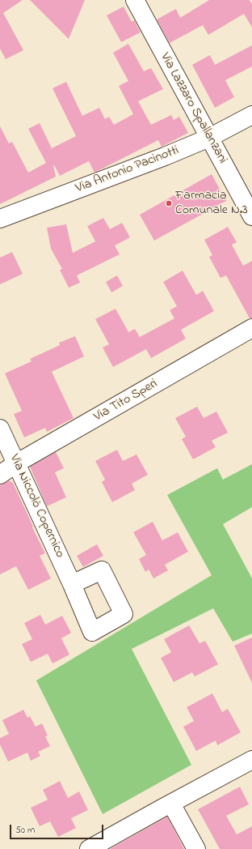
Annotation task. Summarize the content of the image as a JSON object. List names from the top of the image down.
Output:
{
  "streets": {
    "street": [
      "Via Lazzaro Spallanzani",
      "Via Antonio Pacinotti",
      "Via Tito Speri",
      "Via Niccolò Copernico"
    ]
  },
  "crossings": [
    ["Via Lazzaro Spallanzani", "Via Antonio Pacinotti"],
    ["Via Tito Speri", "Via Niccolò Copernico"]
  ],
  "places": ["Farmacia Comunale N.3"],
  "scale_bar": "50 m"
}
